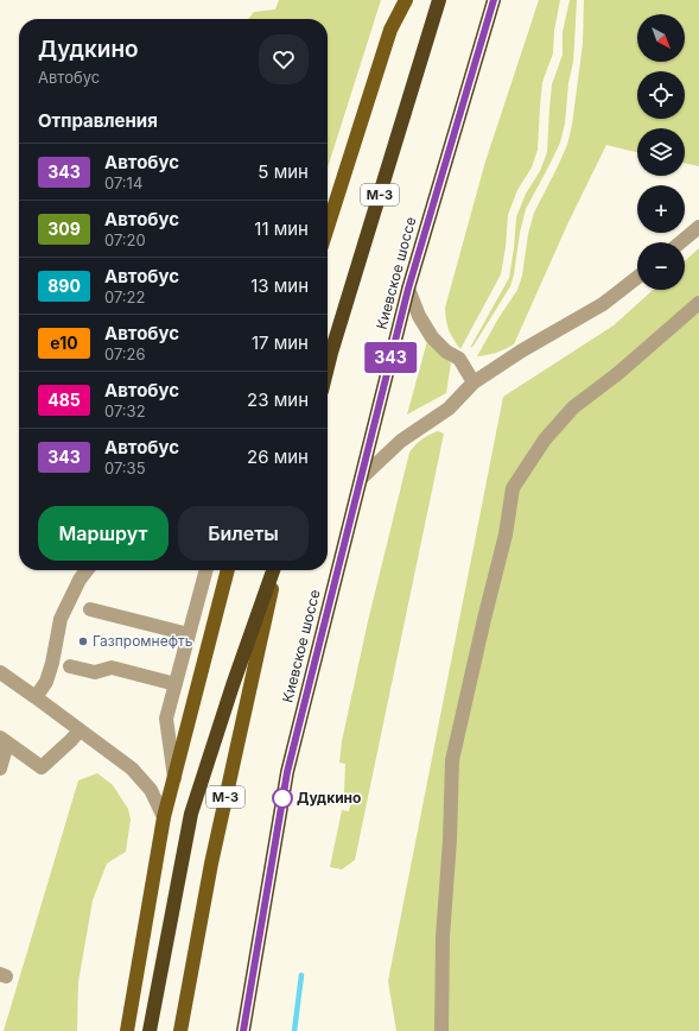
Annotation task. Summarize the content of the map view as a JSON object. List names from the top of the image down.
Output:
{
  "streets": {
    "highway": ["М-3", "Киевское шоссе"]
  },
  "places": ["Газпромнефть", "Дудкино"],
  "lines": ["bus line 343"],
  "north": "bottom right",
  "page": {
    "on_map": "343",
    "map_buttons": ["+", "−"],
    "heading": [
      ["Дудкино", "Автобус"],
      "Отправления"
    ],
    "list": [
      {
        "mark": "343",
        "name": "Автобус",
        "note": "07:14",
        "value": "5 мин"
      },
      {
        "mark": "309",
        "name": "Автобус",
        "note": "07:20",
        "value": "11 мин"
      },
      {
        "mark": "890",
        "name": "Автобус",
        "note": "07:22",
        "value": "13 мин"
      },
      {
        "mark": "е10",
        "name": "Автобус",
        "note": "07:26",
        "value": "17 мин"
      },
      {
        "mark": "485",
        "name": "Автобус",
        "note": "07:32",
        "value": "23 мин"
      },
      {
        "mark": "343",
        "name": "Автобус",
        "note": "07:35",
        "value": "26 мин"
      }
    ],
    "buttons": ["Маршрут", "Билеты"]
  }
}
